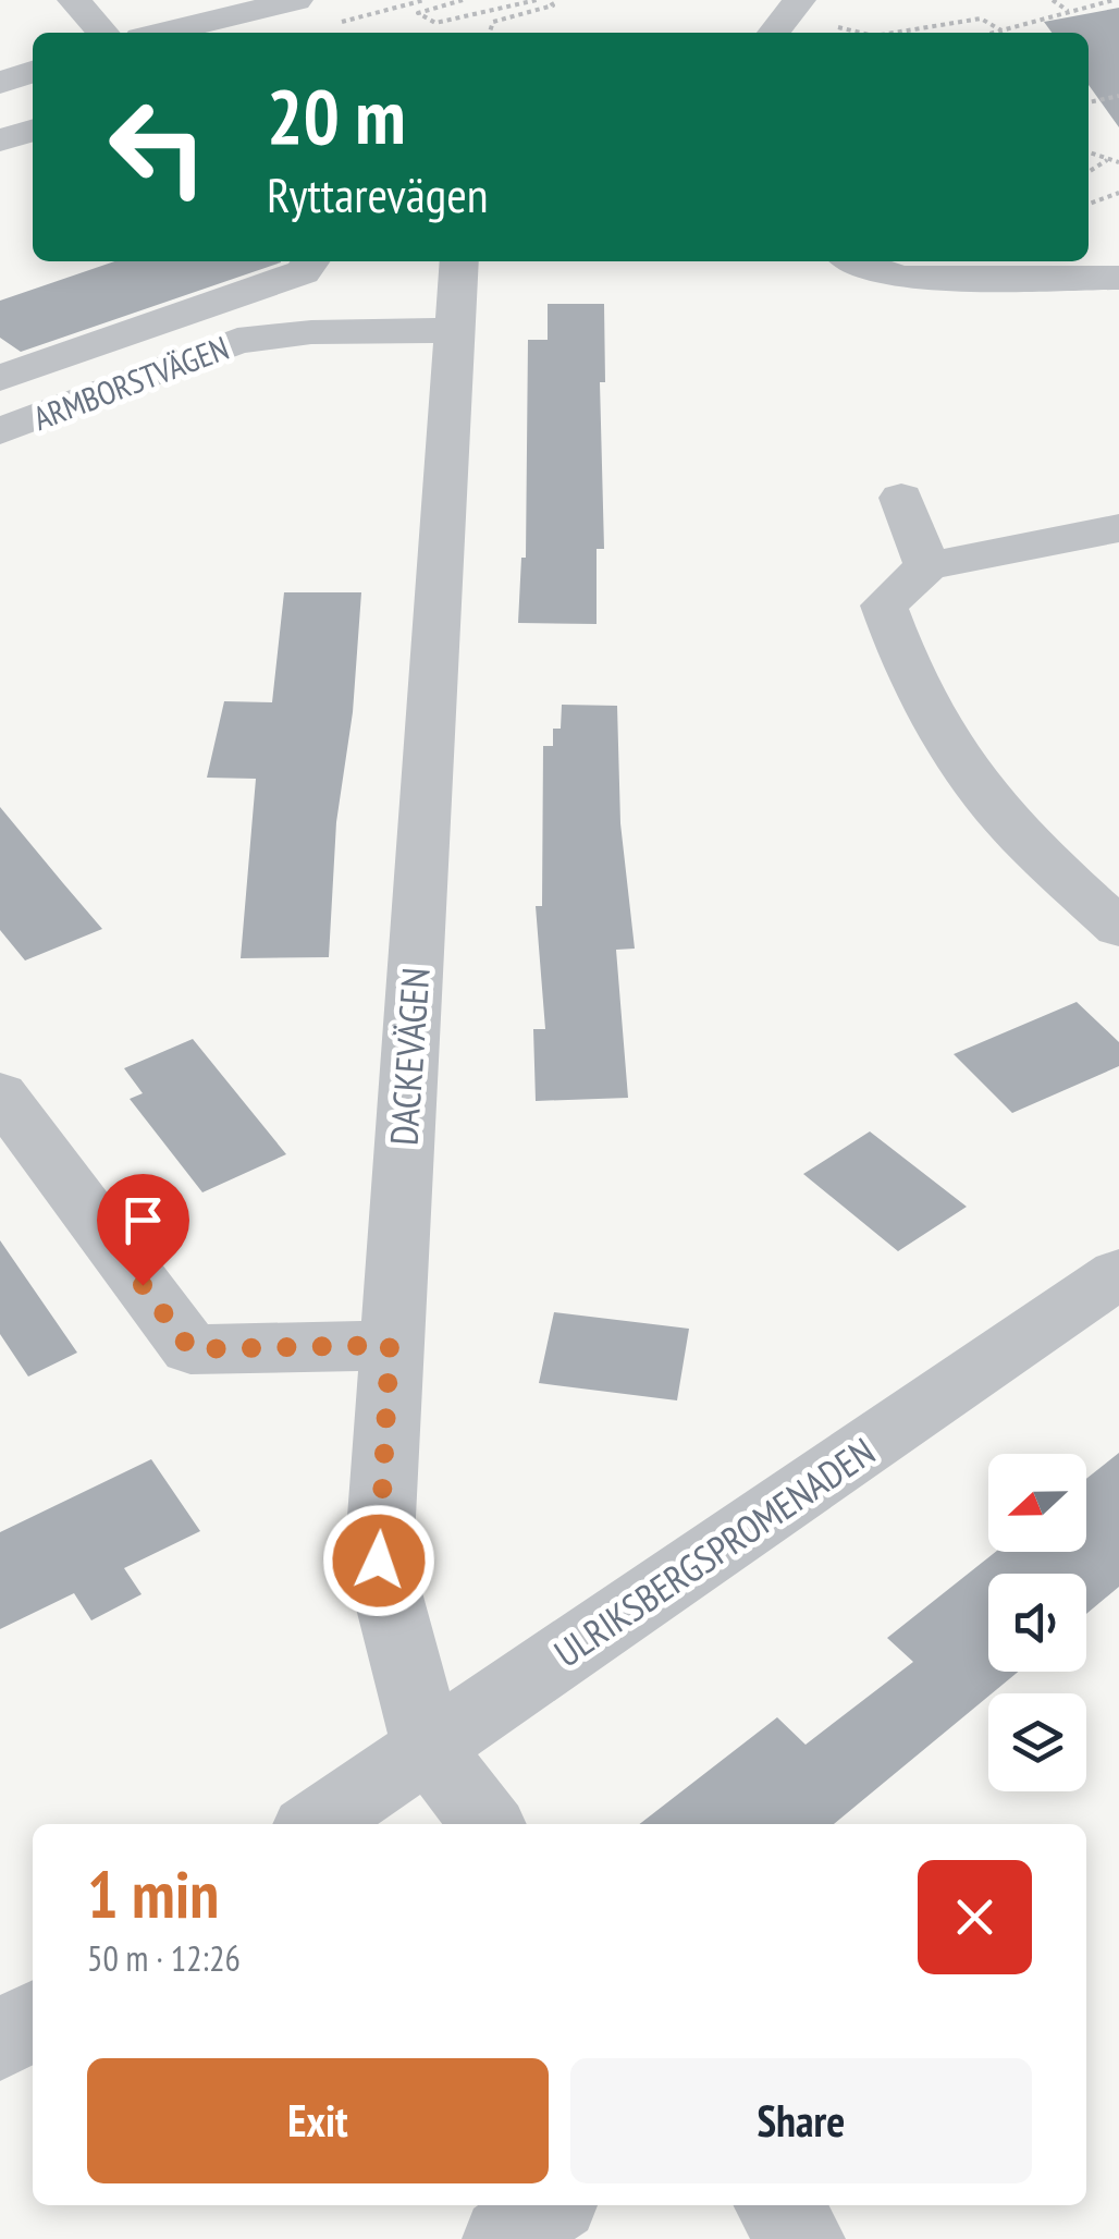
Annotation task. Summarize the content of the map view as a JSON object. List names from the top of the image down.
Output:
{
  "streets": {
    "street": ["ARMBORSTVÄGEN", "DACKEVÄGEN", "ULRIKSBERGSPROMENADEN"]
  },
  "crossings": [
    ["ARMBORSTVÄGEN", "DACKEVÄGEN"],
    ["DACKEVÄGEN", "ULRIKSBERGSPROMENADEN"]
  ],
  "north": "left",
  "page": {
    "turn": ["20 m", "Ryttarevägen"],
    "heading": ["1 min", "50 m · 12:26"],
    "buttons": ["Exit", "Share"]
  }
}
